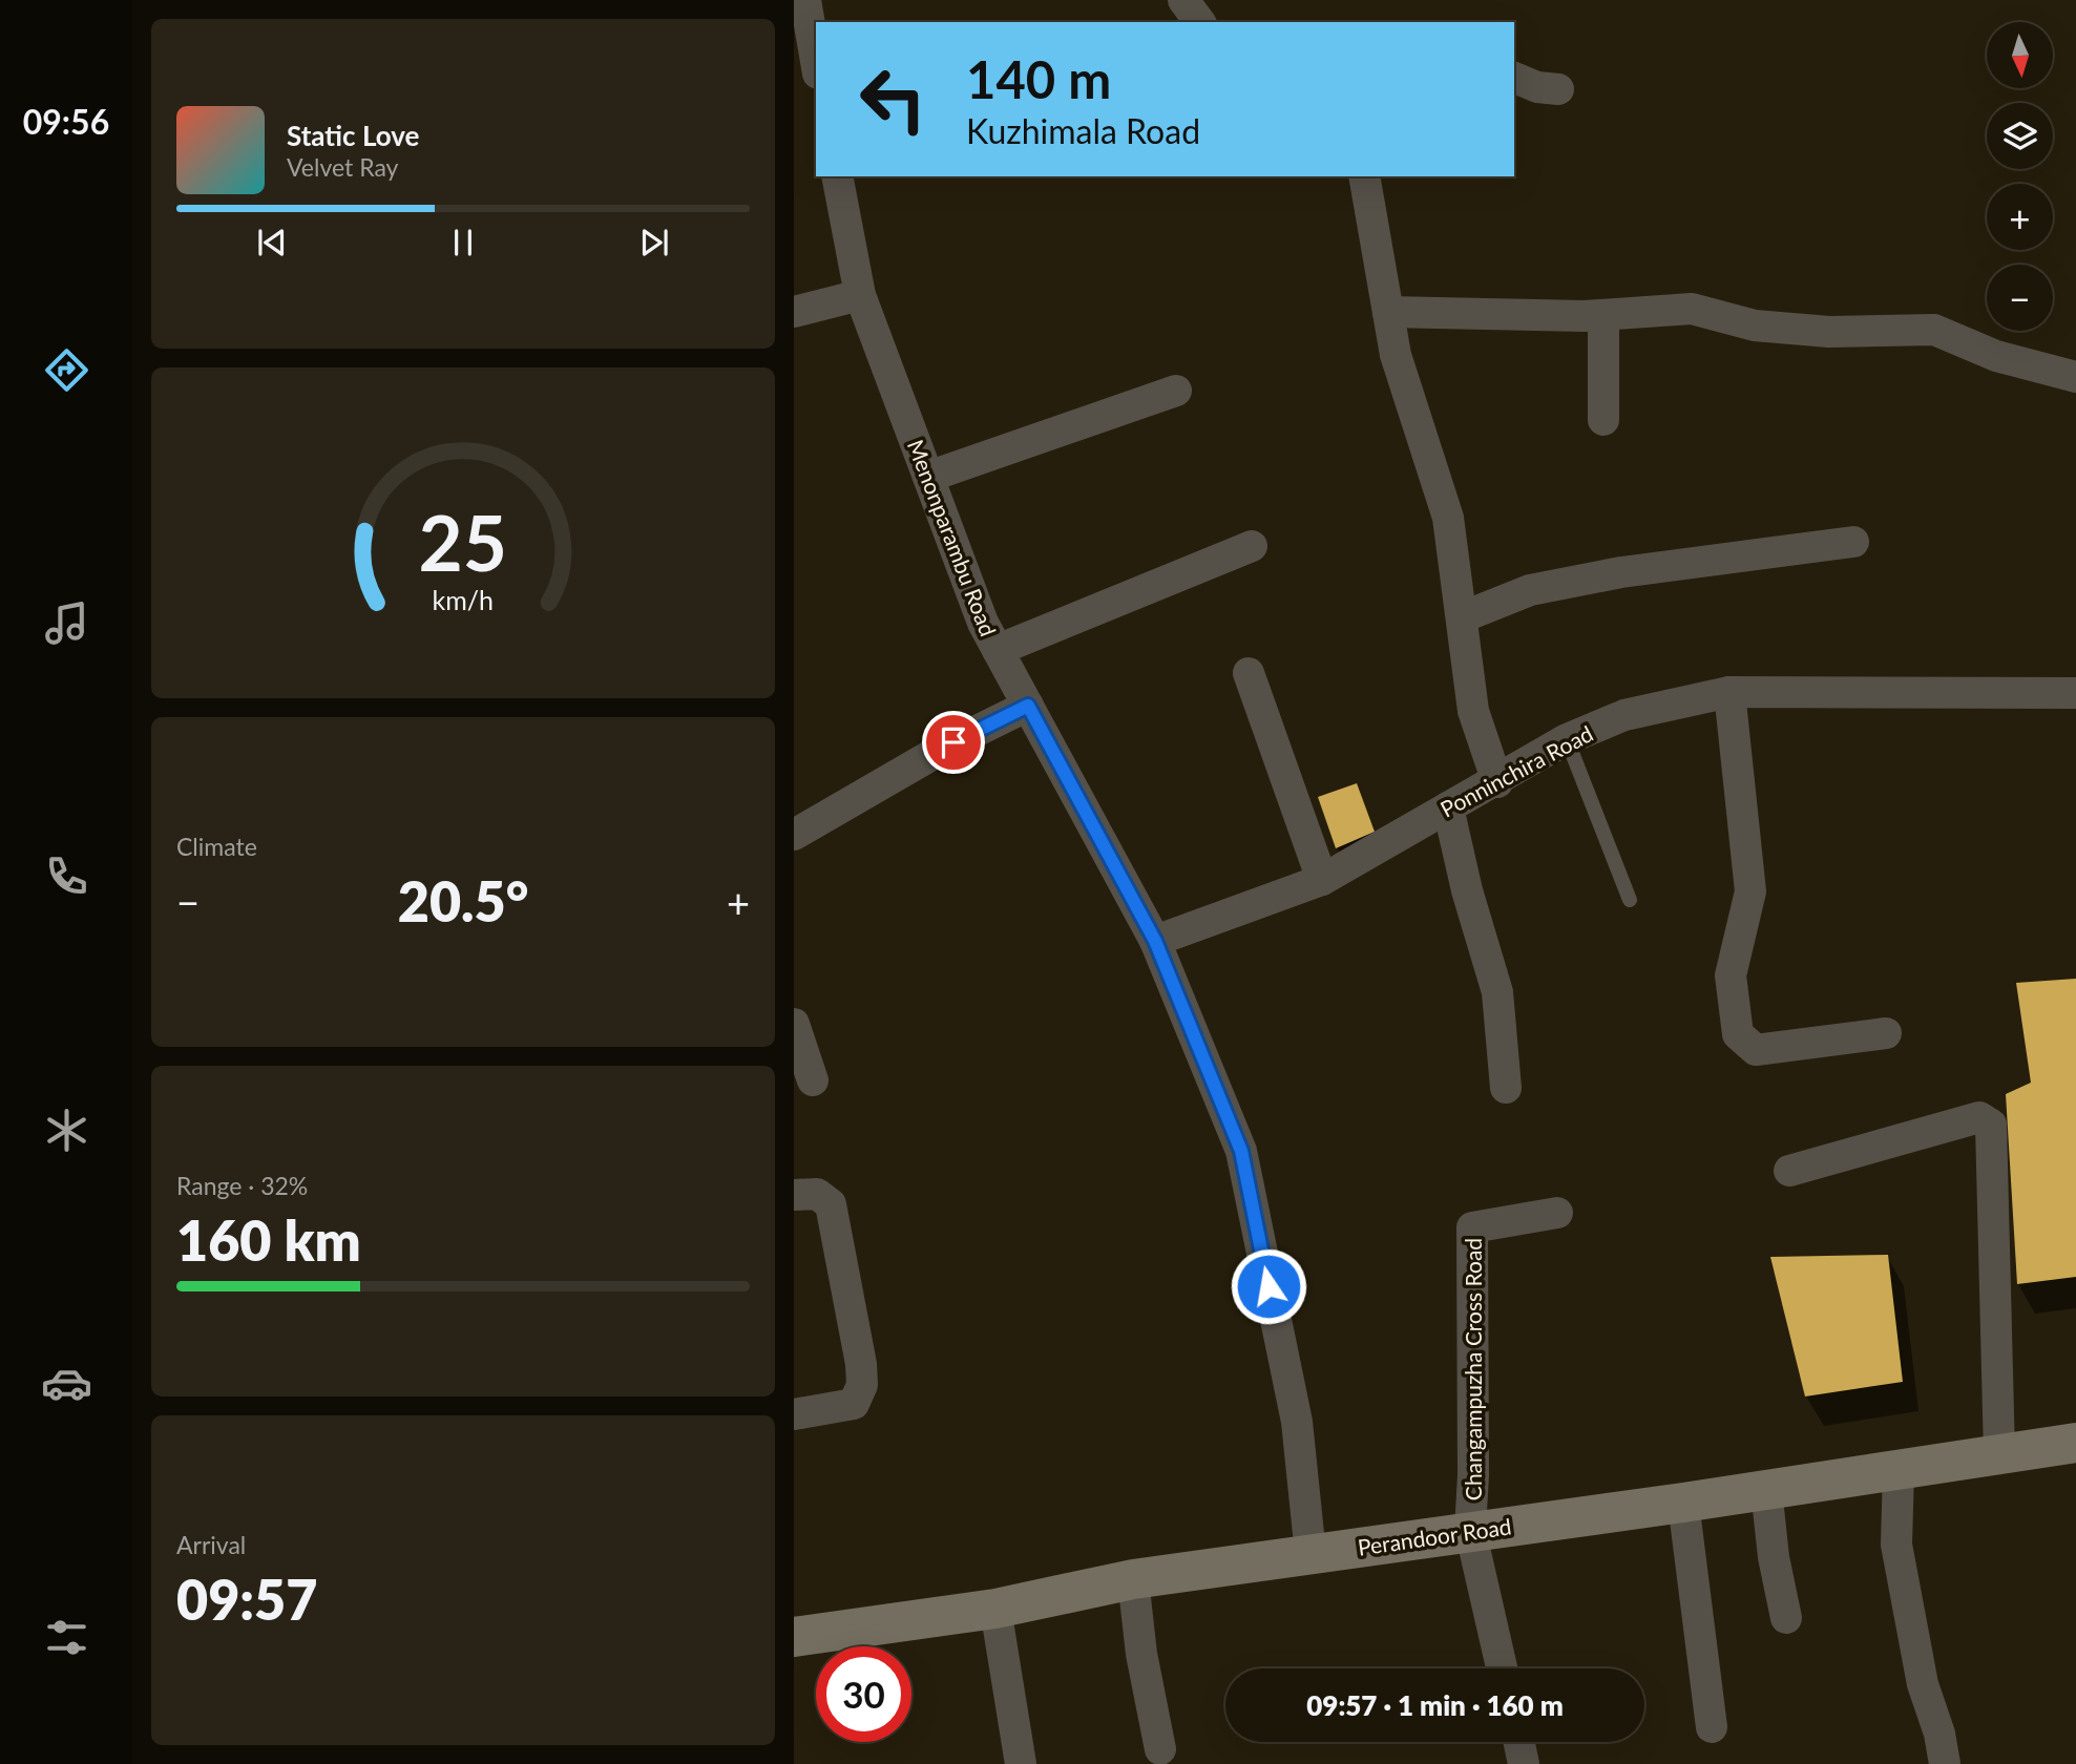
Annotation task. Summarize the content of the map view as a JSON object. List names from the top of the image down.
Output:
{
  "streets": {
    "main road": ["Perandoor Road"],
    "street": ["Menonparambu Road", "Ponninchira Road", "Changampuzha Cross Road"]
  },
  "crossings": [
    ["Menonparambu Road", "Ponninchira Road"],
    ["Menonparambu Road", "Perandoor Road"],
    ["Changampuzha Cross Road", "Perandoor Road"]
  ],
  "north": "bottom",
  "page": {
    "tabs": "09:56",
    "map_buttons": ["+", "−"],
    "turn": ["140 m", "Kuzhimala Road"],
    "song": ["Static Love", "Velvet Ray"],
    "tile": [
      "Climate",
      ["Range · 32%", "160 km"],
      ["Arrival", "09:57"]
    ],
    "heat": ["−", "20.5°", "+"],
    "limit": "30",
    "trip": "09:57 · 1 min · 160 m",
    "gauge": ["25", "km/h"]
  }
}
